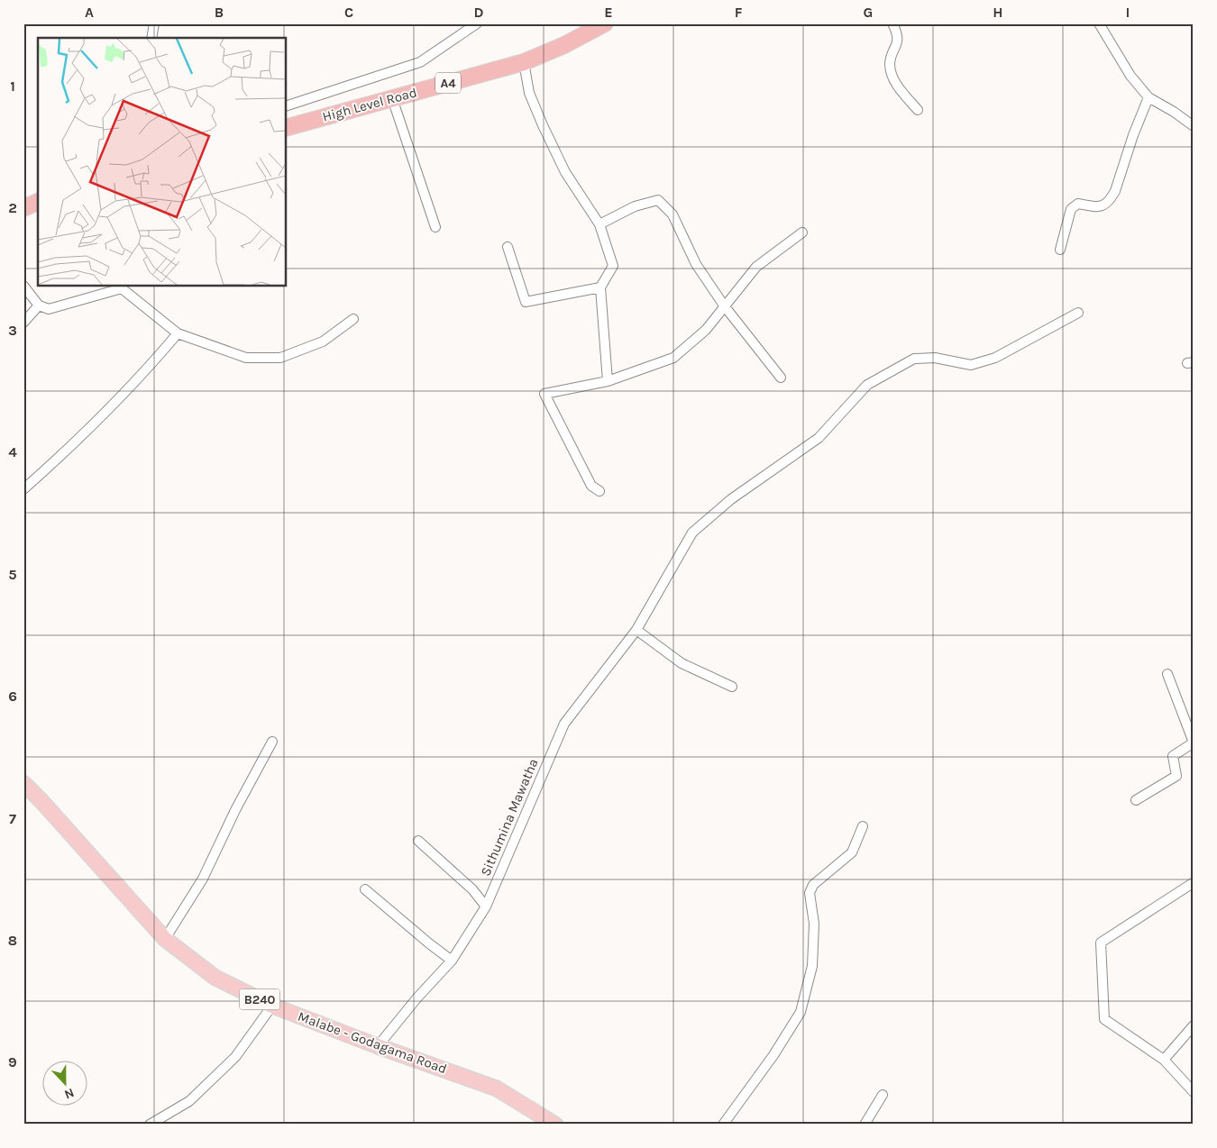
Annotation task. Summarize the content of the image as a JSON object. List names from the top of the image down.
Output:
{
  "streets": {
    "highway": ["A4", "High Level Road"],
    "main road": ["B240", "Malabe - Godagama Road"],
    "street": ["Sithumina Mawatha"]
  },
  "crossings": [
    ["Sithumina Mawatha", "Malabe - Godagama Road"]
  ],
  "north": "bottom",
  "grid": {
    "columns": [
      "A",
      "B",
      "C",
      "D",
      "E",
      "F",
      "G",
      "H",
      "I"
    ],
    "rows": [
      "1",
      "2",
      "3",
      "4",
      "5",
      "6",
      "7",
      "8",
      "9"
    ]
  }
}
